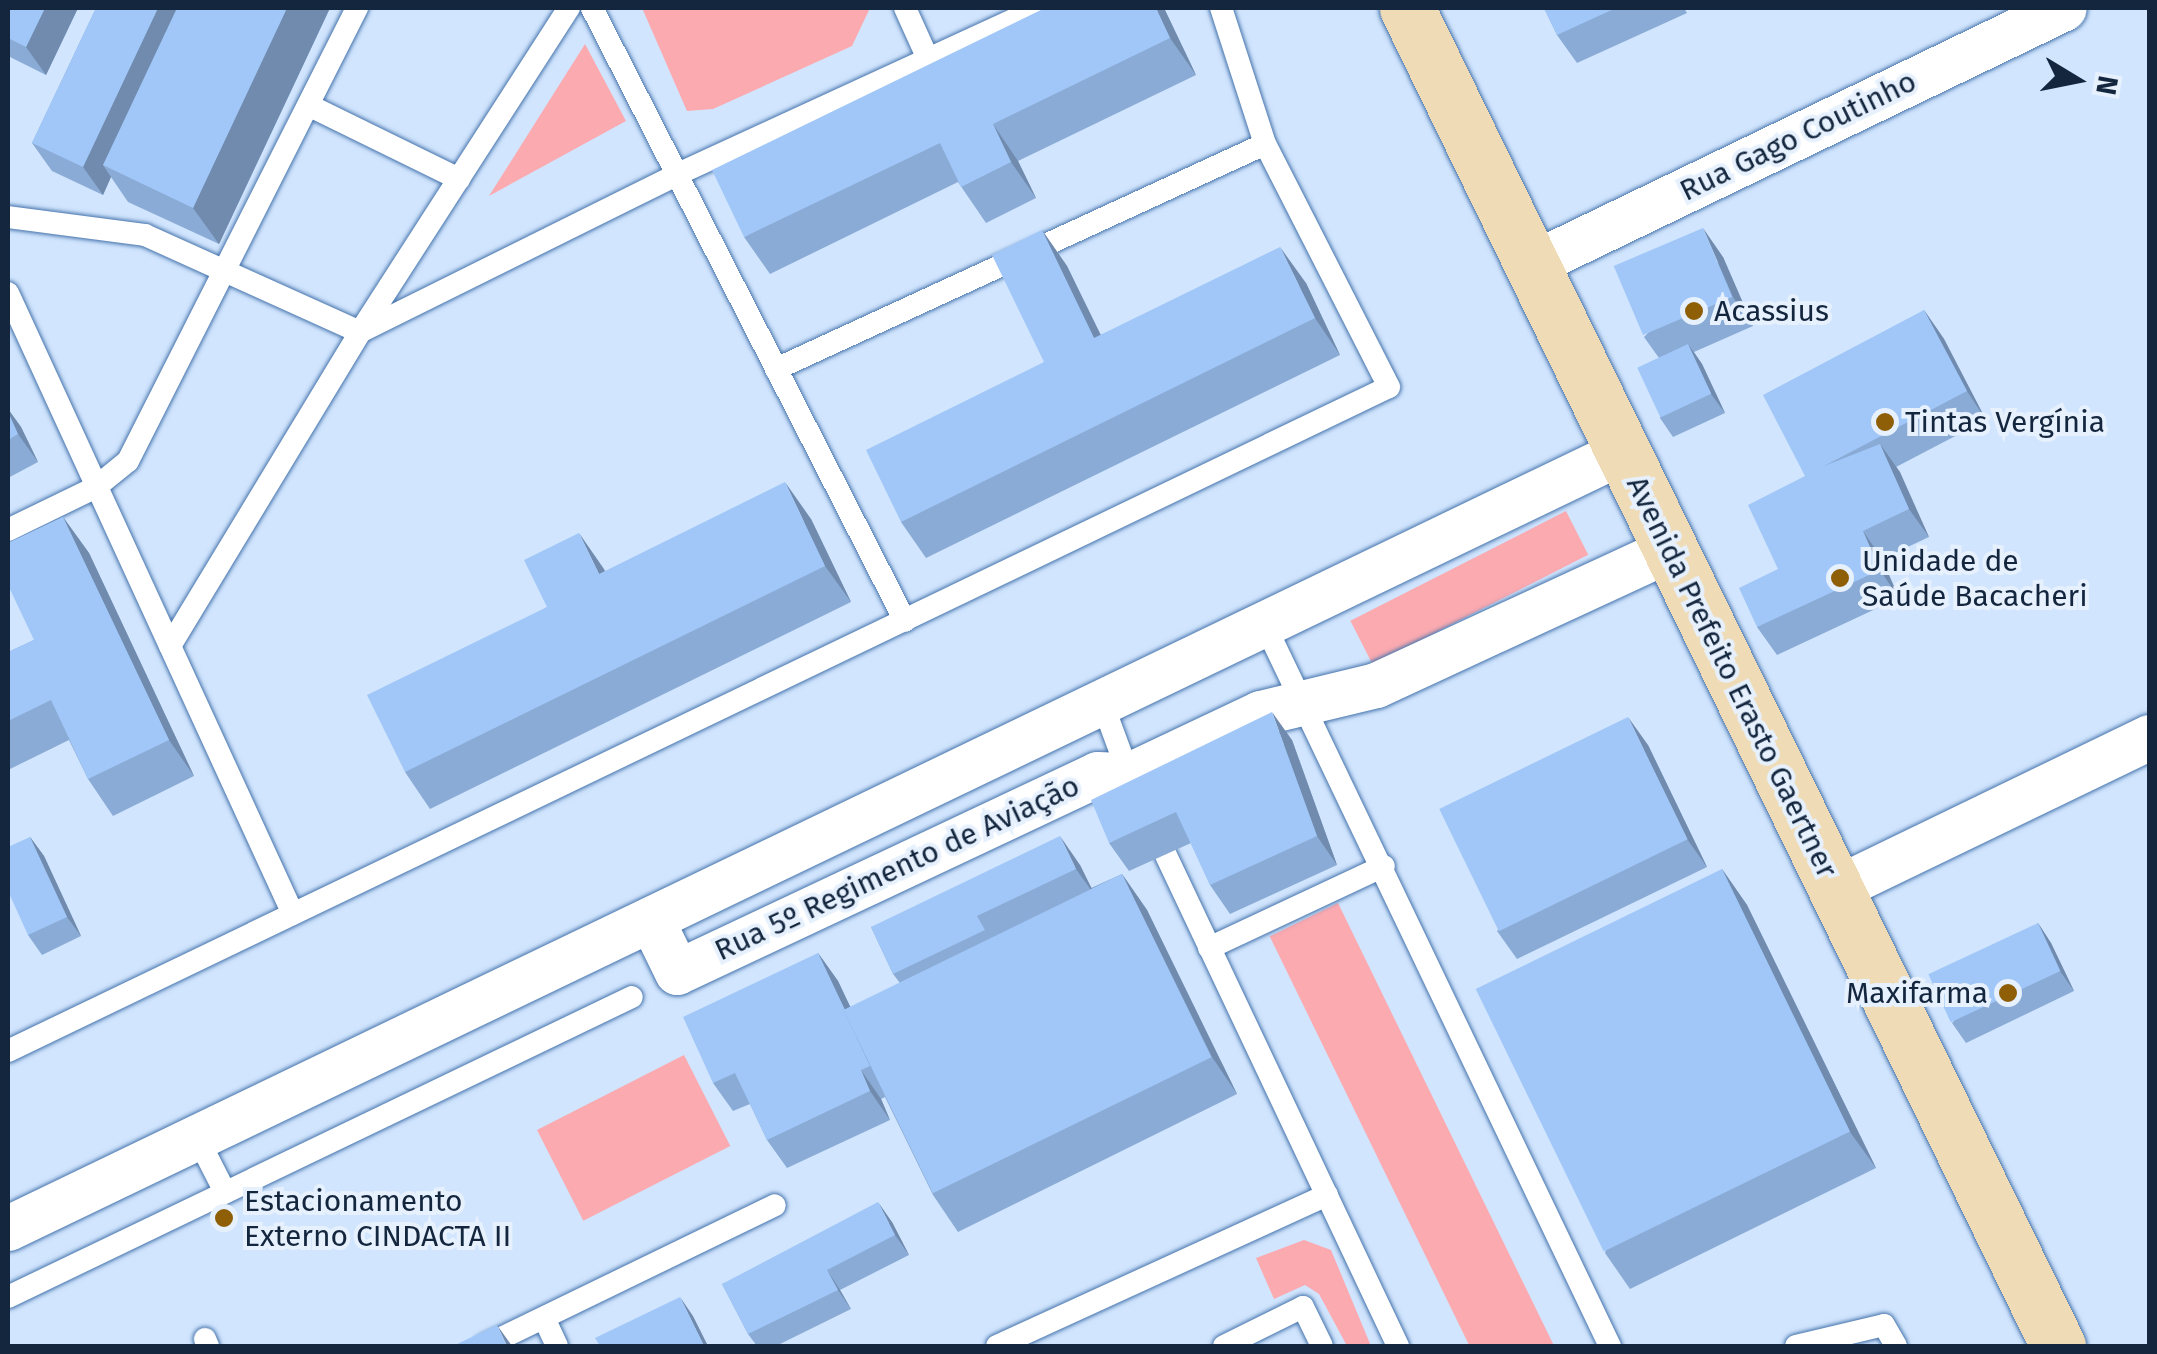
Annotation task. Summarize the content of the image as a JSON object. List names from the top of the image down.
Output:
{
  "streets": {
    "main road": ["Avenida Prefeito Erasto Gaertner"],
    "street": ["Rua Gago Coutinho", "Rua 5º Regimento de Aviação"]
  },
  "crossings": [
    ["Rua Gago Coutinho", "Avenida Prefeito Erasto Gaertner"],
    ["Avenida Prefeito Erasto Gaertner", "Rua 5º Regimento de Aviação"]
  ],
  "places": [
    "Acassius",
    "Tintas Vergínia",
    "Unidade de Saúde Bacacheri",
    "Maxifarma",
    "Estacionamento Externo CINDACTA II"
  ],
  "north": "right"
}
